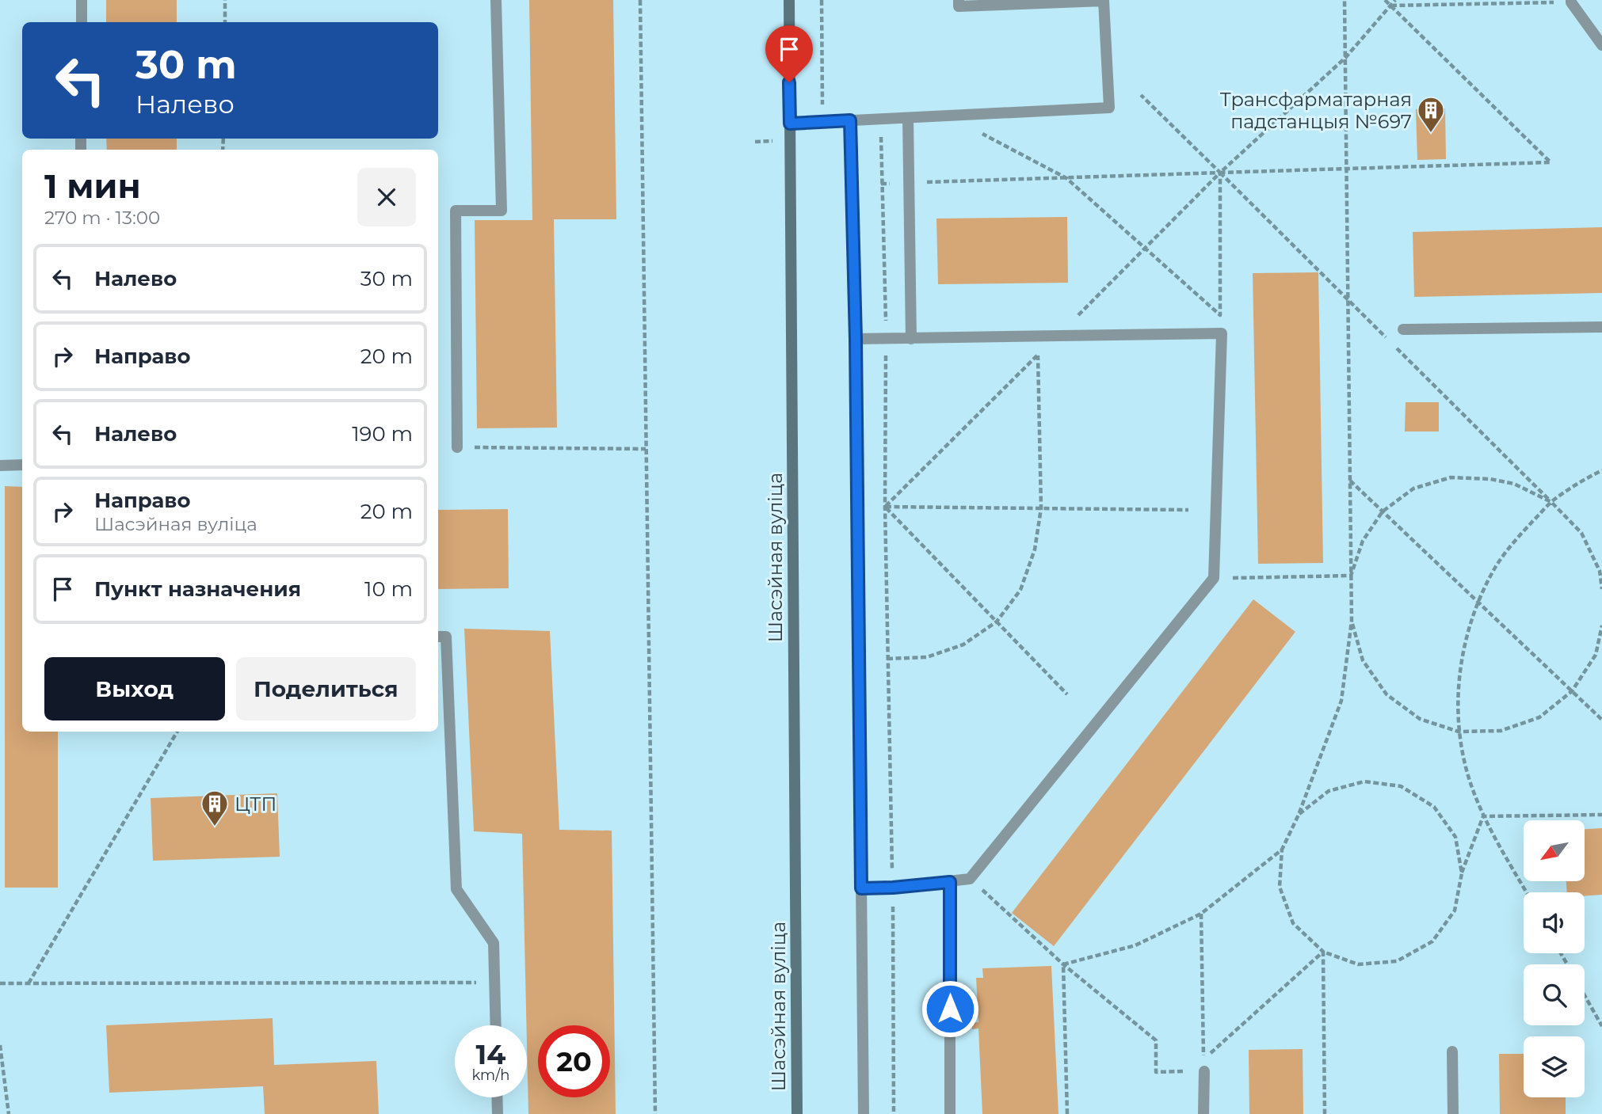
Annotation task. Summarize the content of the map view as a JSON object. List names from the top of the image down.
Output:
{
  "streets": {
    "main road": ["Шасэйная вуліца"]
  },
  "places": {
    "building": ["Трансфарматарная падстанцыя №697", "ЦТП"]
  },
  "north": "bottom left",
  "page": {
    "turn": ["30 m", "Налево"],
    "heading": ["1 мин", "270 m · 13:00"],
    "list": [
      {
        "name": "Налево",
        "value": "30 m"
      },
      {
        "name": "Направо",
        "value": "20 m"
      },
      {
        "name": "Налево",
        "value": "190 m"
      },
      {
        "name": "Направо",
        "note": "Шасэйная вуліца",
        "value": "20 m"
      },
      {
        "name": "Пункт назначения",
        "value": "10 m"
      }
    ],
    "buttons": ["Выход", "Поделиться"],
    "speed": "14 km/h",
    "limit": "20"
  }
}
